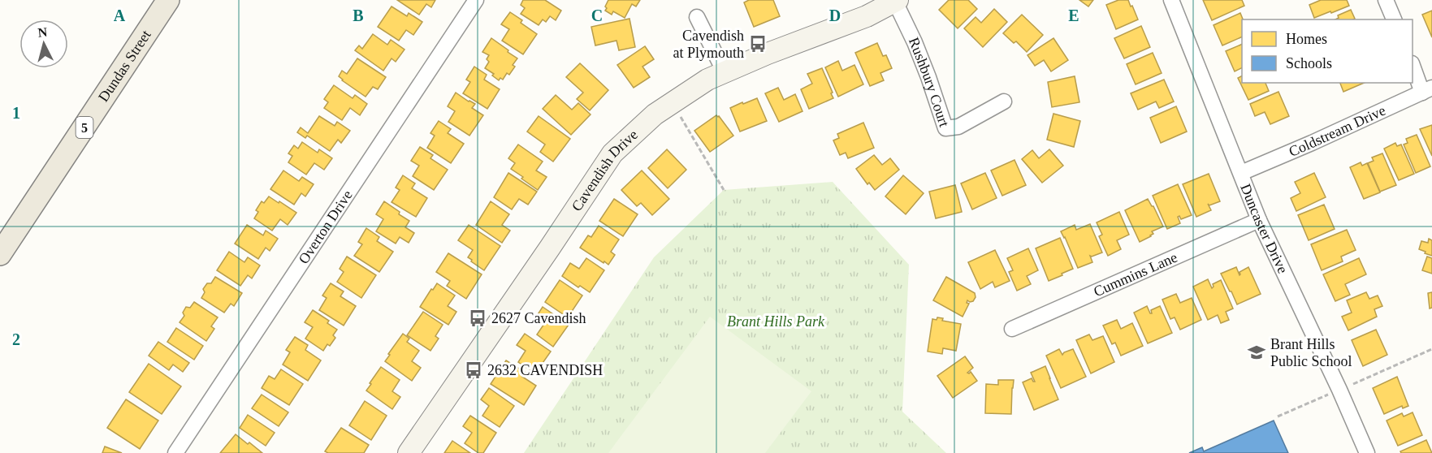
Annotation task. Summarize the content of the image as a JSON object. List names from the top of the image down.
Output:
{
  "streets": {
    "main road": ["Dundas Street", "5"],
    "street": [
      "Rushbury Court",
      "Coldstream Drive",
      "Cavendish Drive",
      "Overton Drive",
      "Duncaster Drive",
      "Cummins Lane"
    ]
  },
  "crossings": [
    ["Rushbury Court", "Cavendish Drive"],
    ["Coldstream Drive", "Duncaster Drive"],
    ["Duncaster Drive", "Cummins Lane"]
  ],
  "parks": ["Brant Hills Park"],
  "places": {
    "bus stop": ["Cavendish at Plymouth", "2627 Cavendish", "2632 CAVENDISH"],
    "school or university": ["Brant Hills Public School"]
  },
  "legend": ["Homes", "Schools"],
  "north": "top",
  "grid": {
    "columns": [
      "A",
      "B",
      "C",
      "D",
      "E"
    ],
    "rows": ["1", "2"]
  }
}
